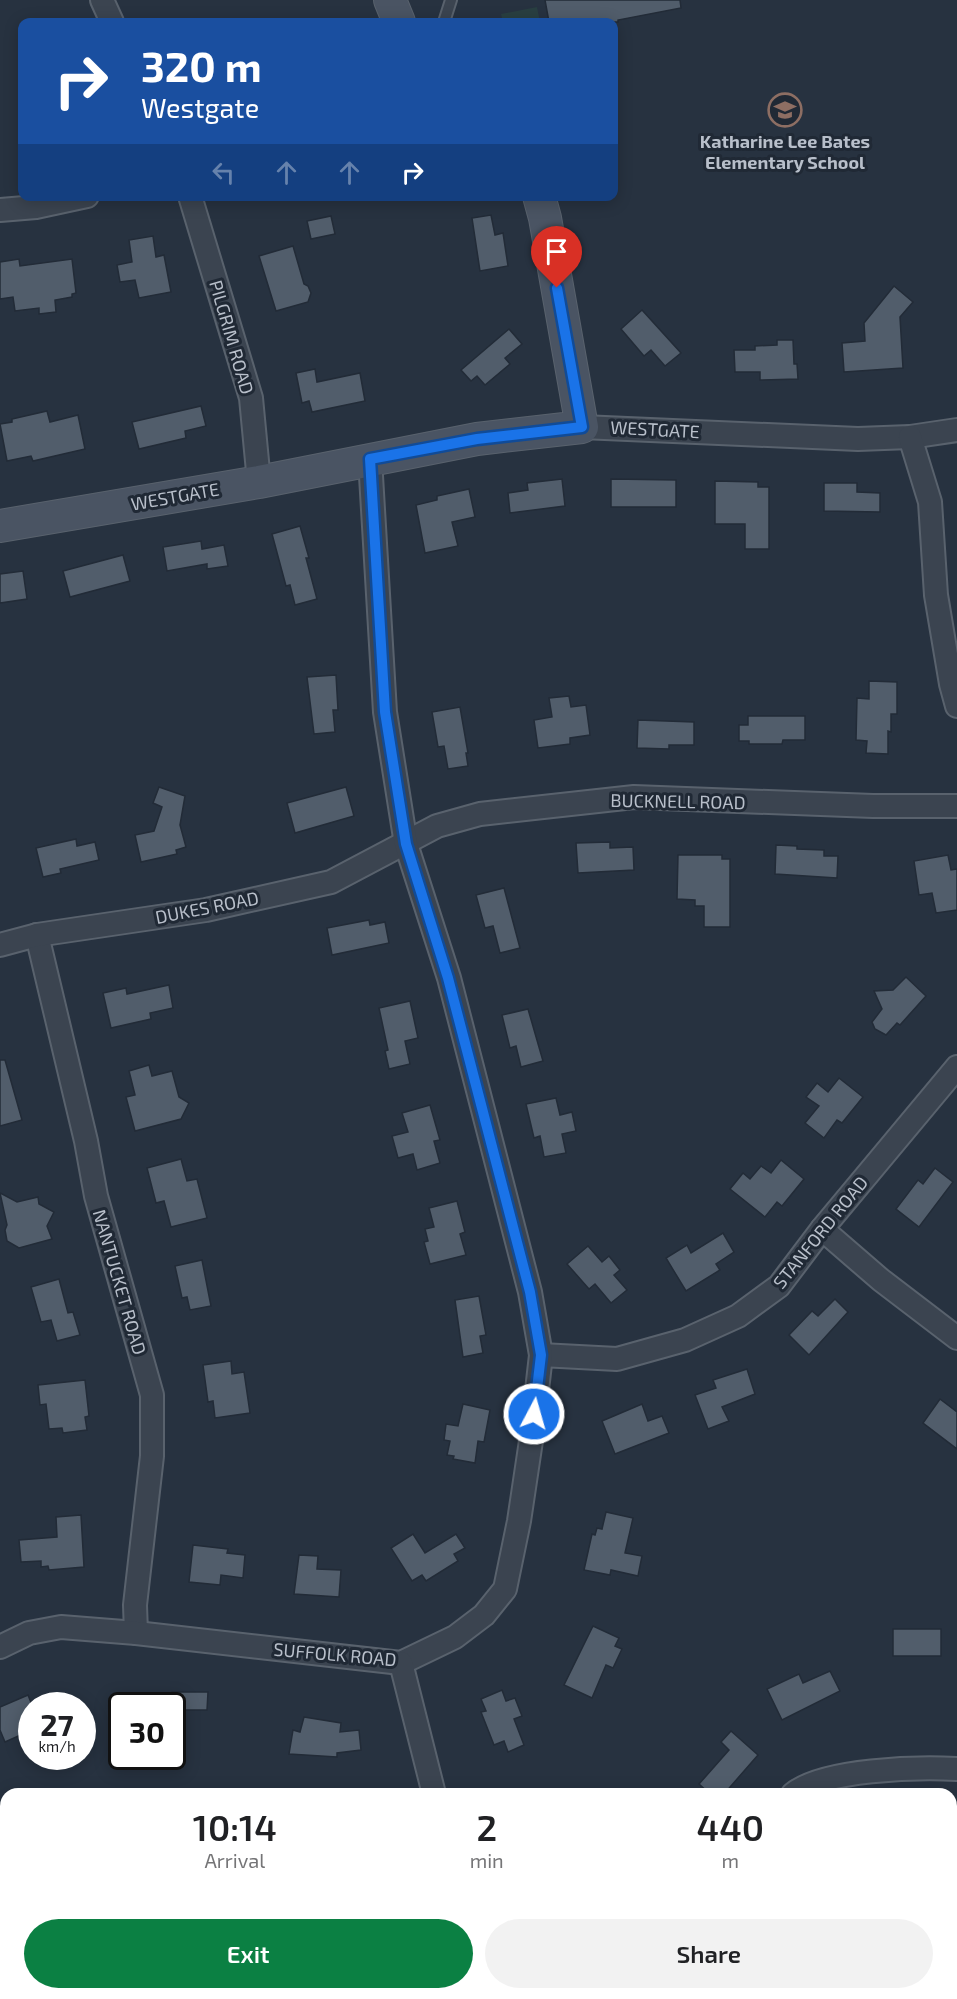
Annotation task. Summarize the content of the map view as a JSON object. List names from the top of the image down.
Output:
{
  "streets": {
    "street": [
      "PILGRIM ROAD",
      "WESTGATE",
      "BUCKNELL ROAD",
      "DUKES ROAD",
      "STANFORD ROAD",
      "NANTUCKET ROAD",
      "SUFFOLK ROAD"
    ]
  },
  "crossings": [
    ["PILGRIM ROAD", "WESTGATE"],
    ["WESTGATE", "SUFFOLK ROAD"],
    ["BUCKNELL ROAD", "DUKES ROAD"],
    ["BUCKNELL ROAD", "SUFFOLK ROAD"],
    ["DUKES ROAD", "NANTUCKET ROAD"],
    ["DUKES ROAD", "SUFFOLK ROAD"],
    ["STANFORD ROAD", "SUFFOLK ROAD"],
    ["NANTUCKET ROAD", "SUFFOLK ROAD"]
  ],
  "places": {
    "school or university": ["Katharine Lee Bates Elementary School"]
  },
  "page": {
    "turn": ["320 m", "Westgate"],
    "speed": "27 km/h",
    "limit": "30",
    "eta": [
      "10:14",
      "Arrival",
      "2",
      "min",
      "440",
      "m"
    ],
    "buttons": ["Exit", "Share"]
  }
}
